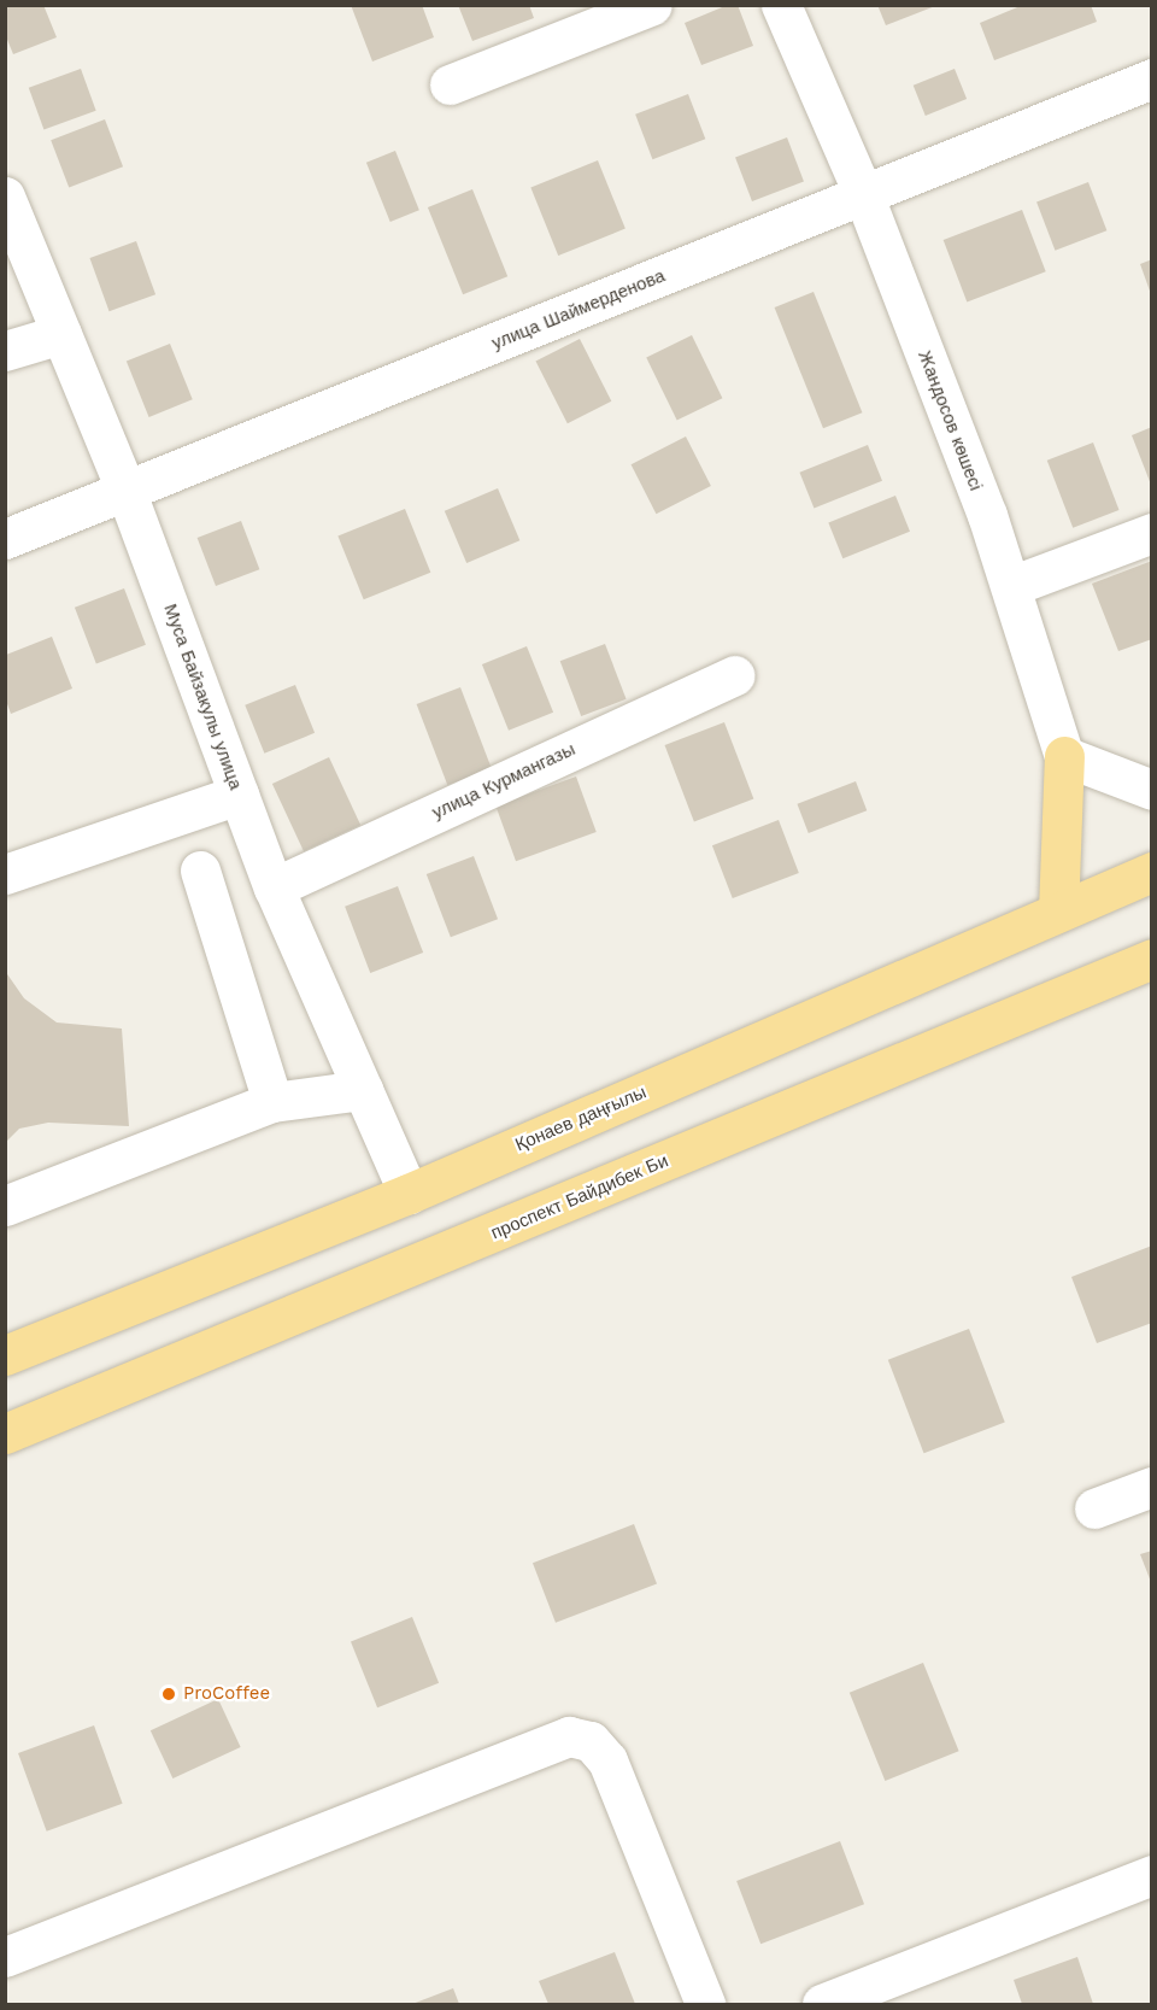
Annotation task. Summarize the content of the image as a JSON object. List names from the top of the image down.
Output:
{
  "streets": {
    "main road": ["Қонаев даңғылы", "проспект Байдибек Би"],
    "street": [
      "улица Шаймерденова",
      "Жандосов көшесі",
      "Муса Байзакулы улица",
      "улица Курмангазы"
    ]
  },
  "crossings": [
    ["улица Шаймерденова", "Жандосов көшесі"],
    ["улица Шаймерденова", "Муса Байзакулы улица"],
    ["Муса Байзакулы улица", "улица Курмангазы"],
    ["Муса Байзакулы улица", "Қонаев даңғылы"]
  ],
  "places": ["ProCoffee"]
}
